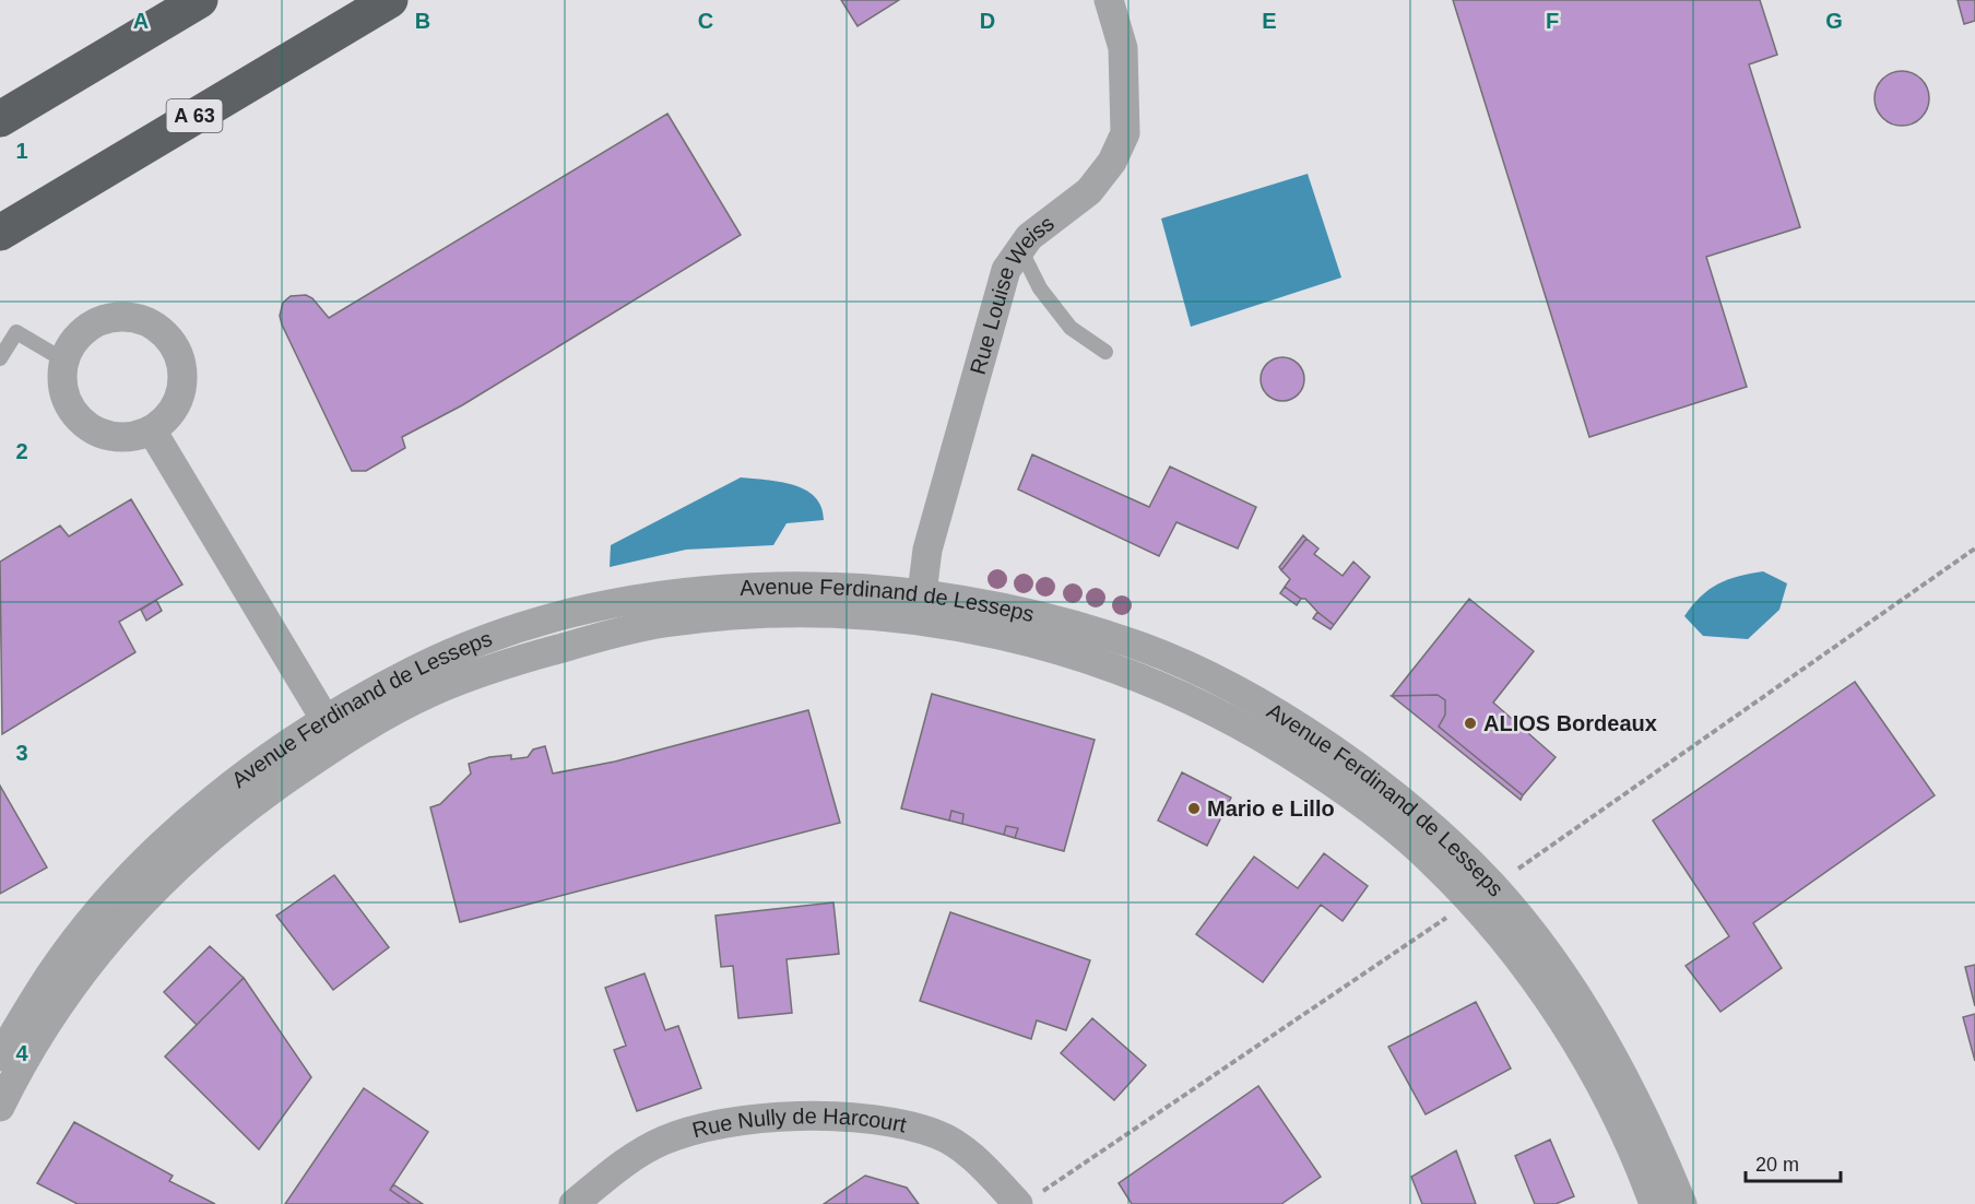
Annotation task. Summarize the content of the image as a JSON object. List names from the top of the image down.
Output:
{
  "streets": {
    "highway": ["A 63"],
    "street": ["Rue Louise Weiss", "Avenue Ferdinand de Lesseps", "Rue Nully de Harcourt"]
  },
  "crossings": [
    ["Rue Louise Weiss", "Avenue Ferdinand de Lesseps"]
  ],
  "places": ["ALIOS Bordeaux", "Mario e Lillo"],
  "scale_bar": "20 m",
  "grid": {
    "columns": [
      "A",
      "B",
      "C",
      "D",
      "E",
      "F",
      "G"
    ],
    "rows": [
      "1",
      "2",
      "3",
      "4"
    ]
  }
}
